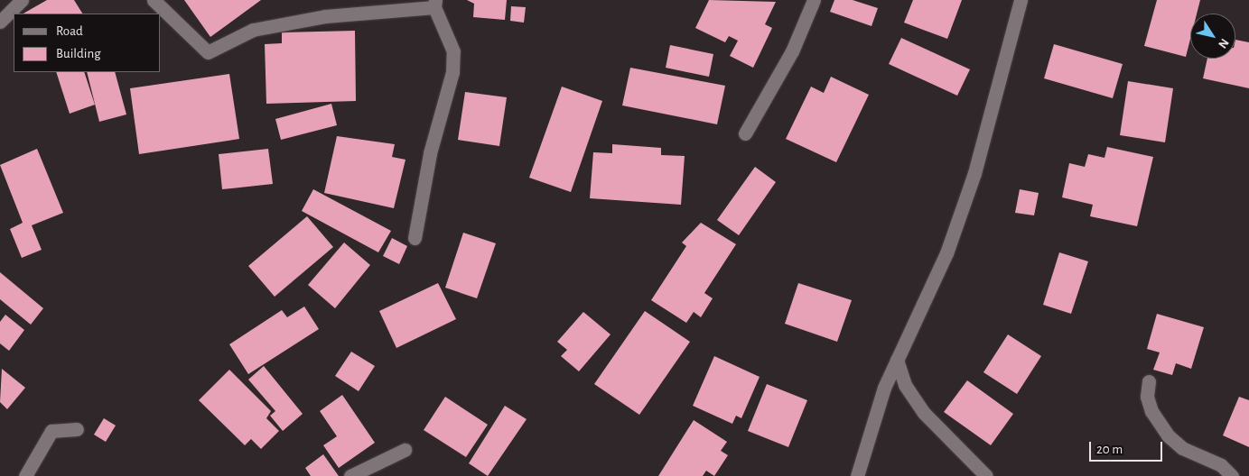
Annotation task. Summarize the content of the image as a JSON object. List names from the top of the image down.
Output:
{
  "legend": ["Road", "Building"],
  "scale_bar": "20 m",
  "north": "bottom right"
}
